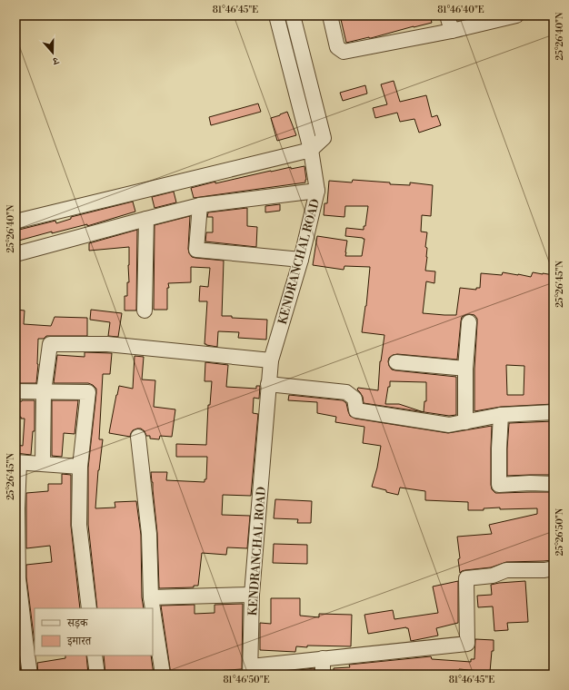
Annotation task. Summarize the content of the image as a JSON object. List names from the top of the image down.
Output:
{
  "streets": {
    "street": ["KENDRANCHAL ROAD"]
  },
  "legend": ["सड़क", "इमारत"],
  "north": "bottom",
  "coordinates": [
    "81°46'45\"E",
    "81°46'40\"E",
    "25°26'40\"N",
    "25°26'45\"N",
    "25°26'50\"N",
    "81°46'50\"E"
  ]
}
